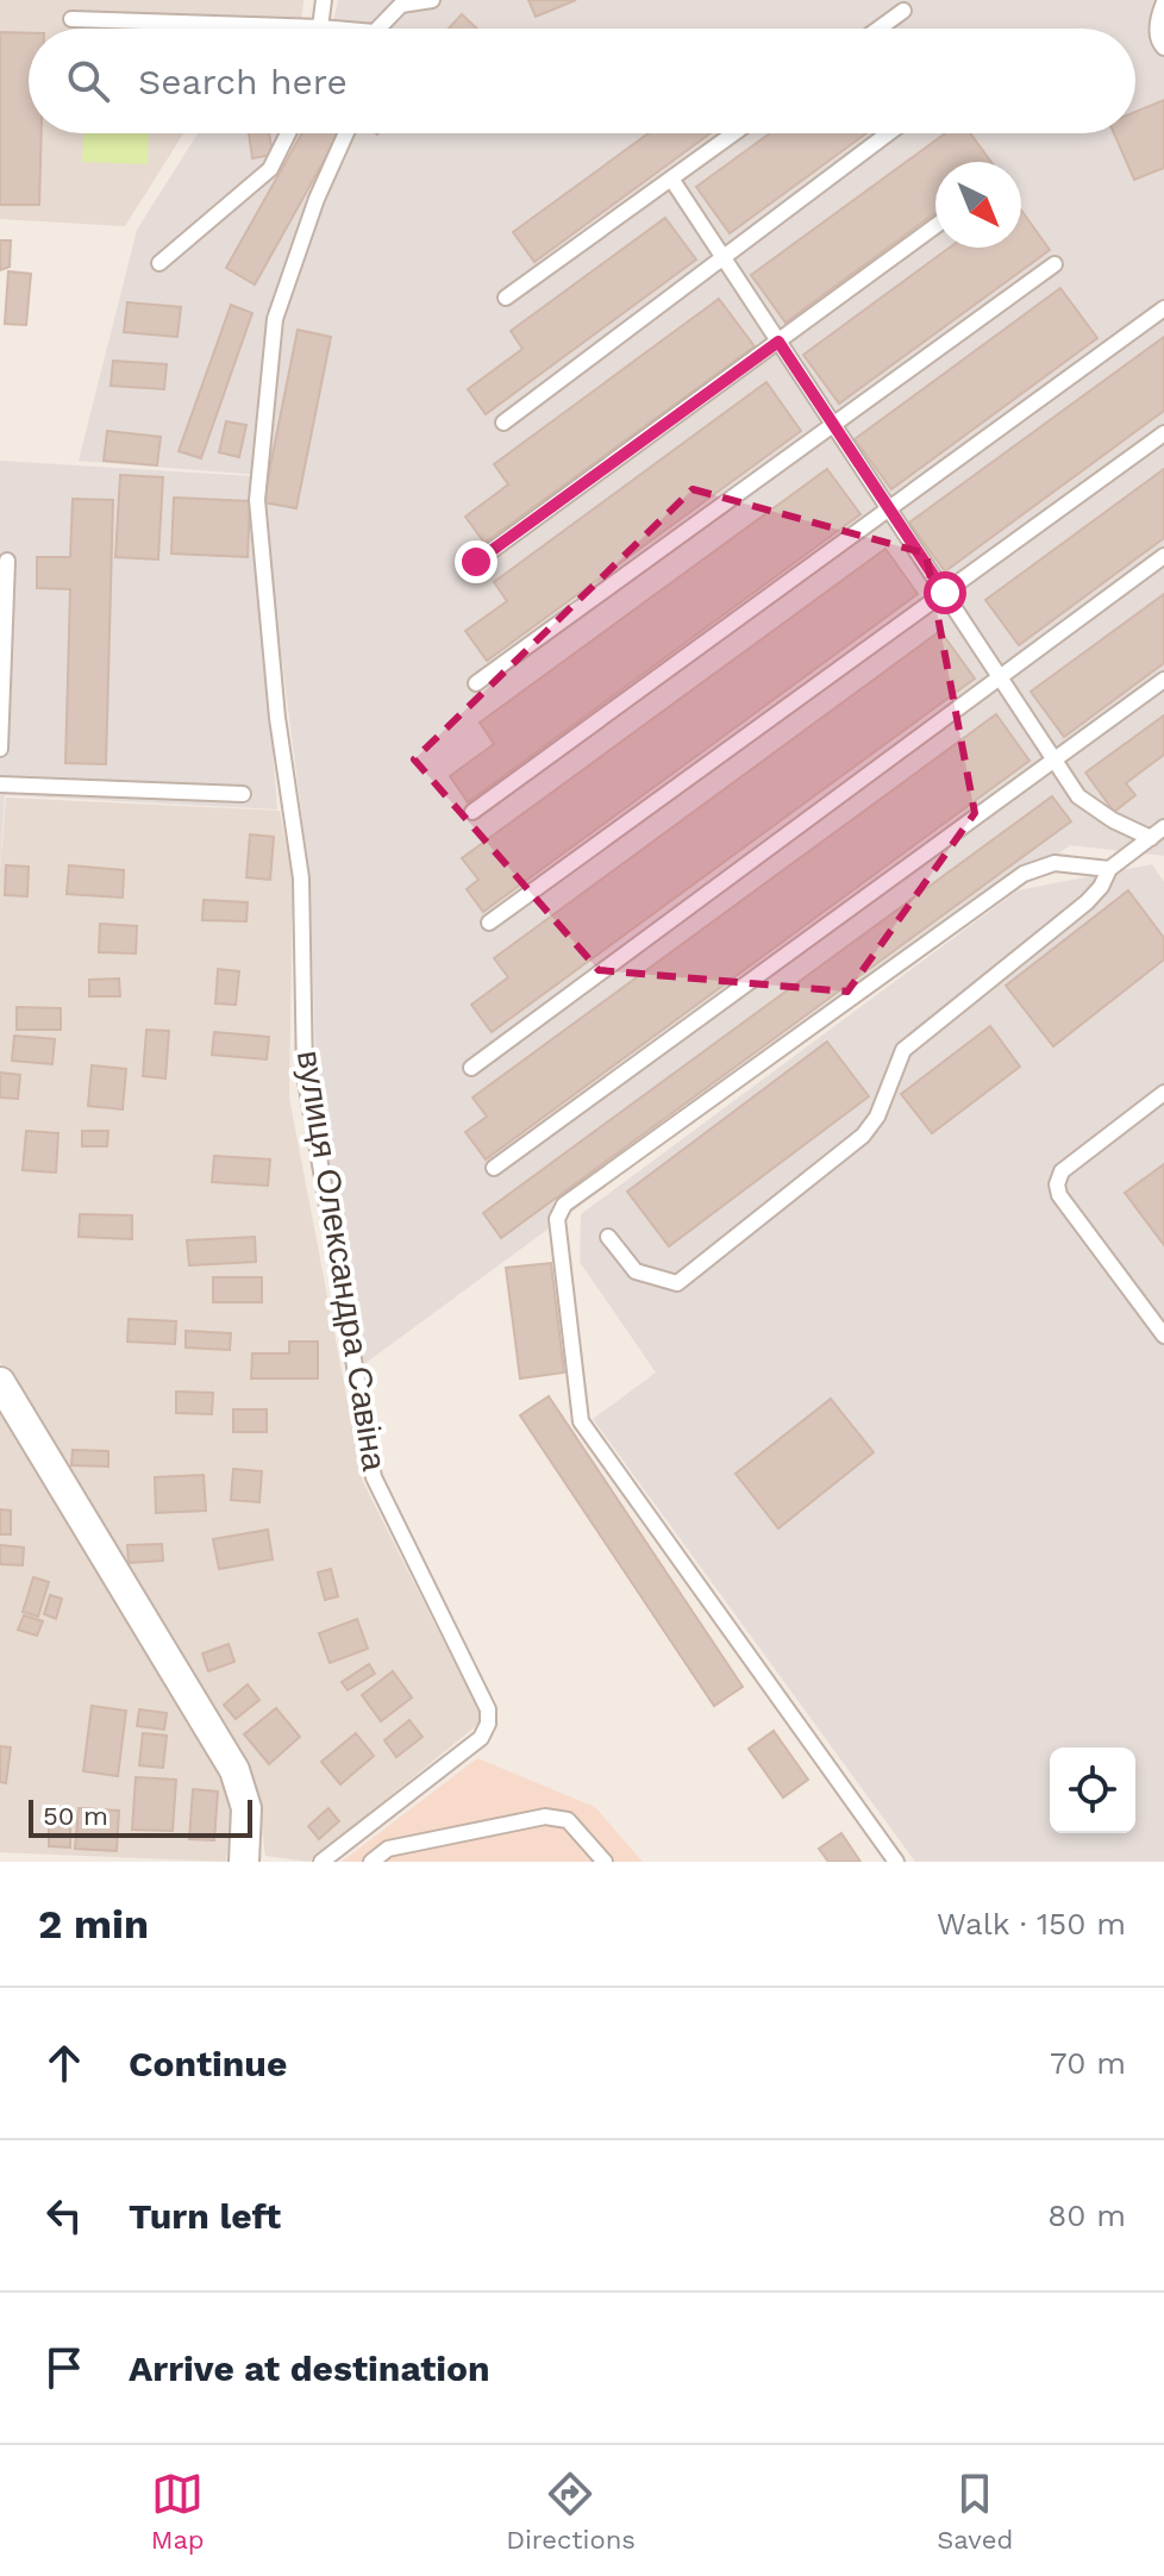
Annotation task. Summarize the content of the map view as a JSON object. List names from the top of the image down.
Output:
{
  "streets": {
    "lane": ["вулиця Олександра Савіна"]
  },
  "scale_bar": "50 m",
  "north": "bottom right",
  "page": {
    "search": "Search here",
    "scale": "50 m",
    "heading": ["2 min", "Walk · 150 m"],
    "list": [
      ["Continue", "70 m"],
      ["Turn left", "80 m"],
      "Arrive at destination"
    ],
    "nav": ["Map", "Directions", "Saved"]
  }
}
